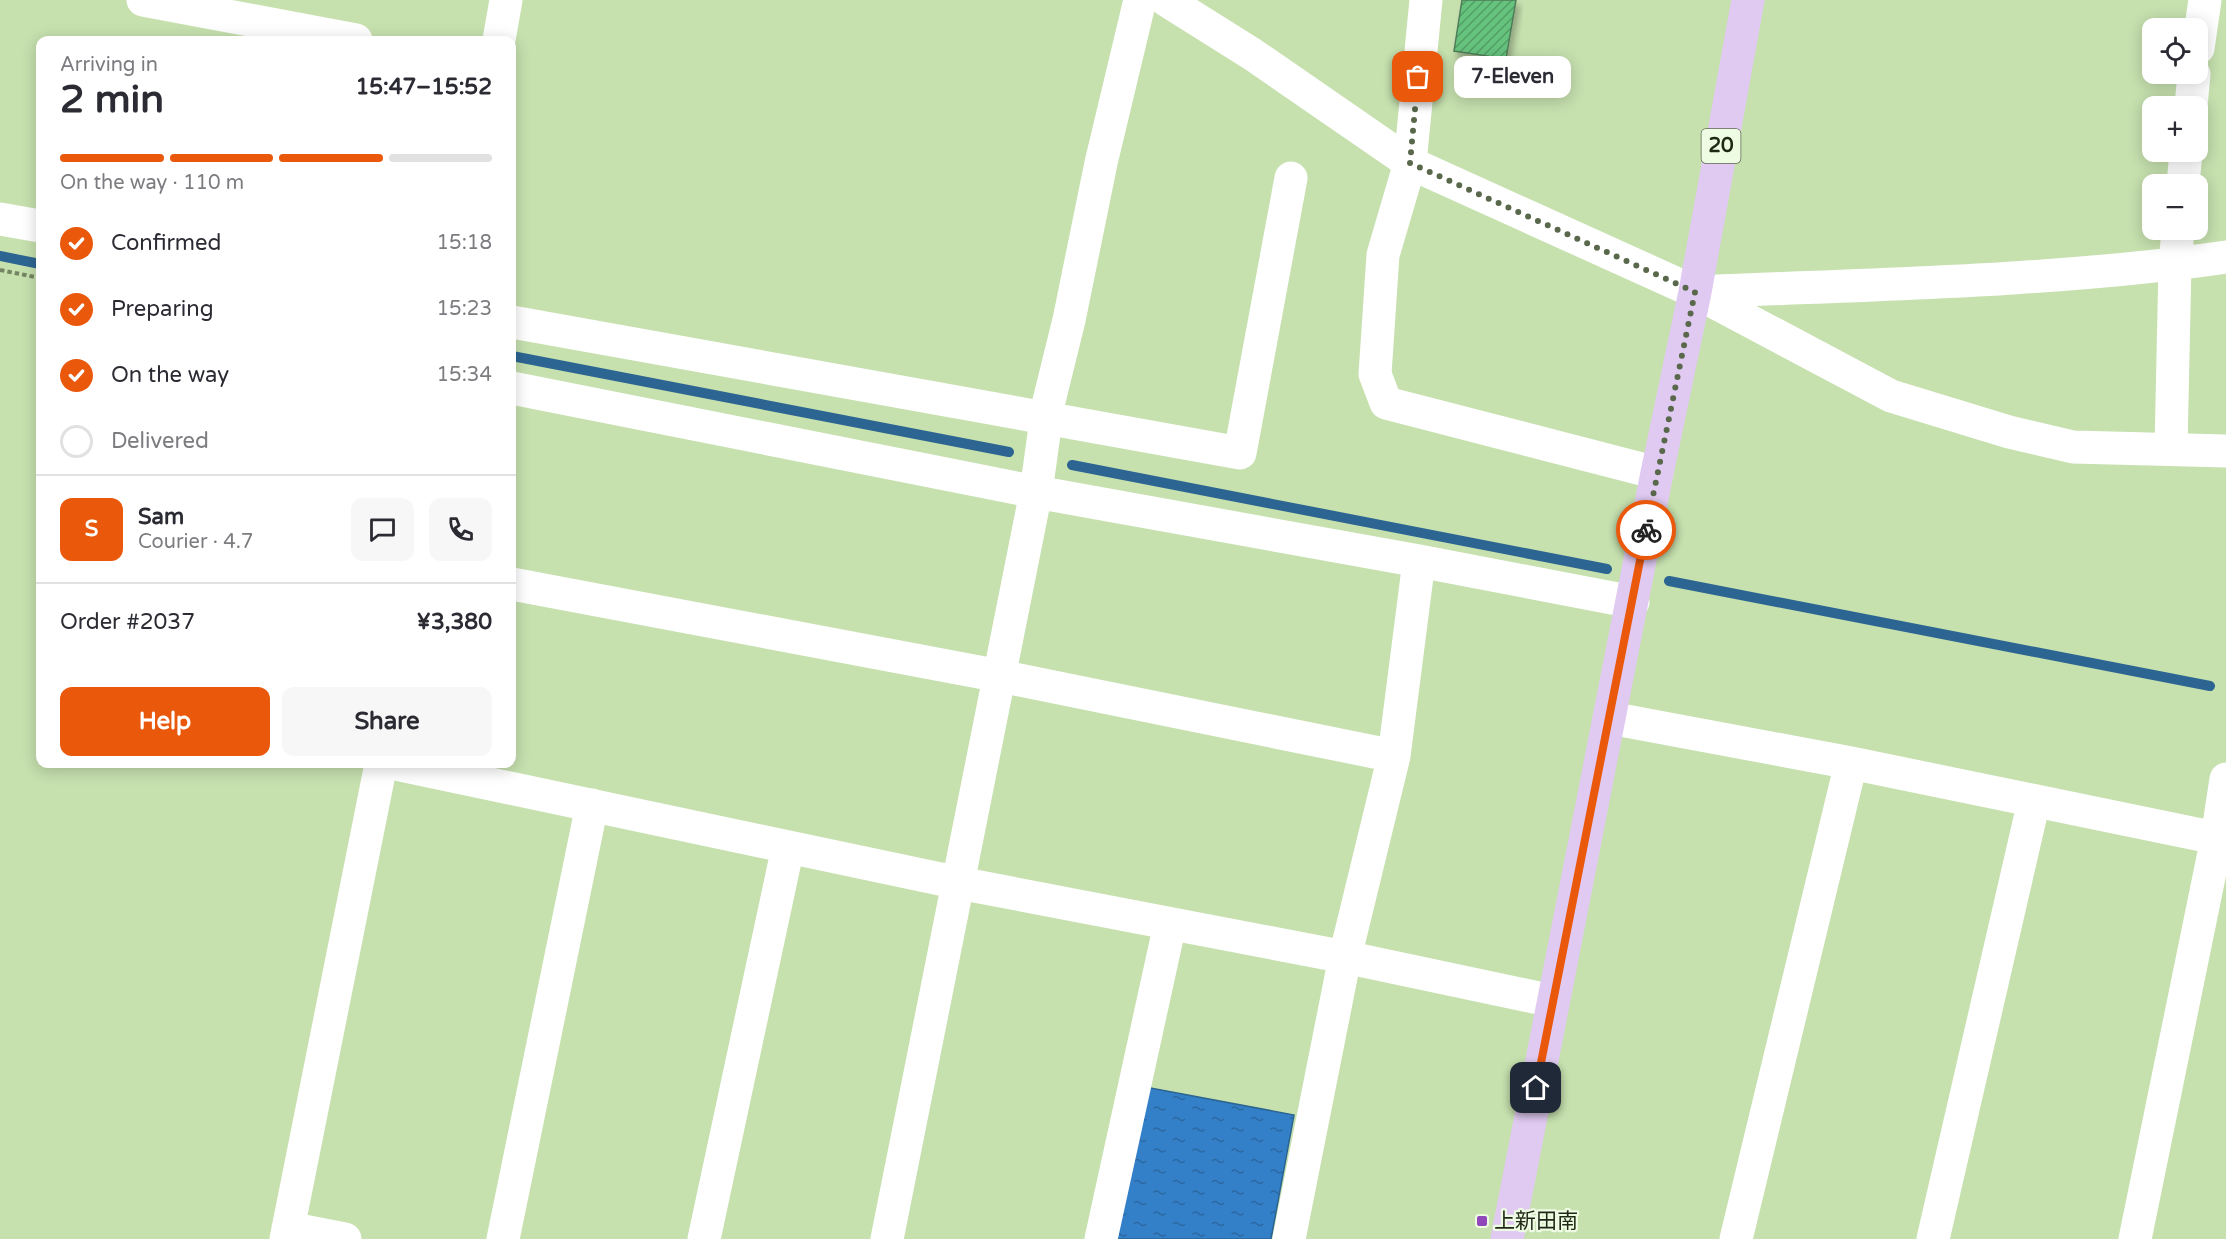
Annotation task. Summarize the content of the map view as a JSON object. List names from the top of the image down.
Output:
{
  "streets": {
    "main road": ["20"]
  },
  "places": {
    "other": ["7-Eleven"],
    "transit": ["上新田南"]
  },
  "page": {
    "map_buttons": ["+", "−"],
    "heading": ["2 min", "Arriving in", "15:47–15:52"],
    "panel": [
      "Sam",
      "Courier · 4.7",
      "Order #2037",
      "¥3,380"
    ],
    "bubble": "7-Eleven",
    "bar": "On the way · 110 m",
    "list": [
      ["Confirmed", "15:18"],
      ["Preparing", "15:23"],
      ["On the way", "15:34"],
      "Delivered"
    ],
    "round": "S",
    "buttons": ["Help", "Share"]
  }
}
